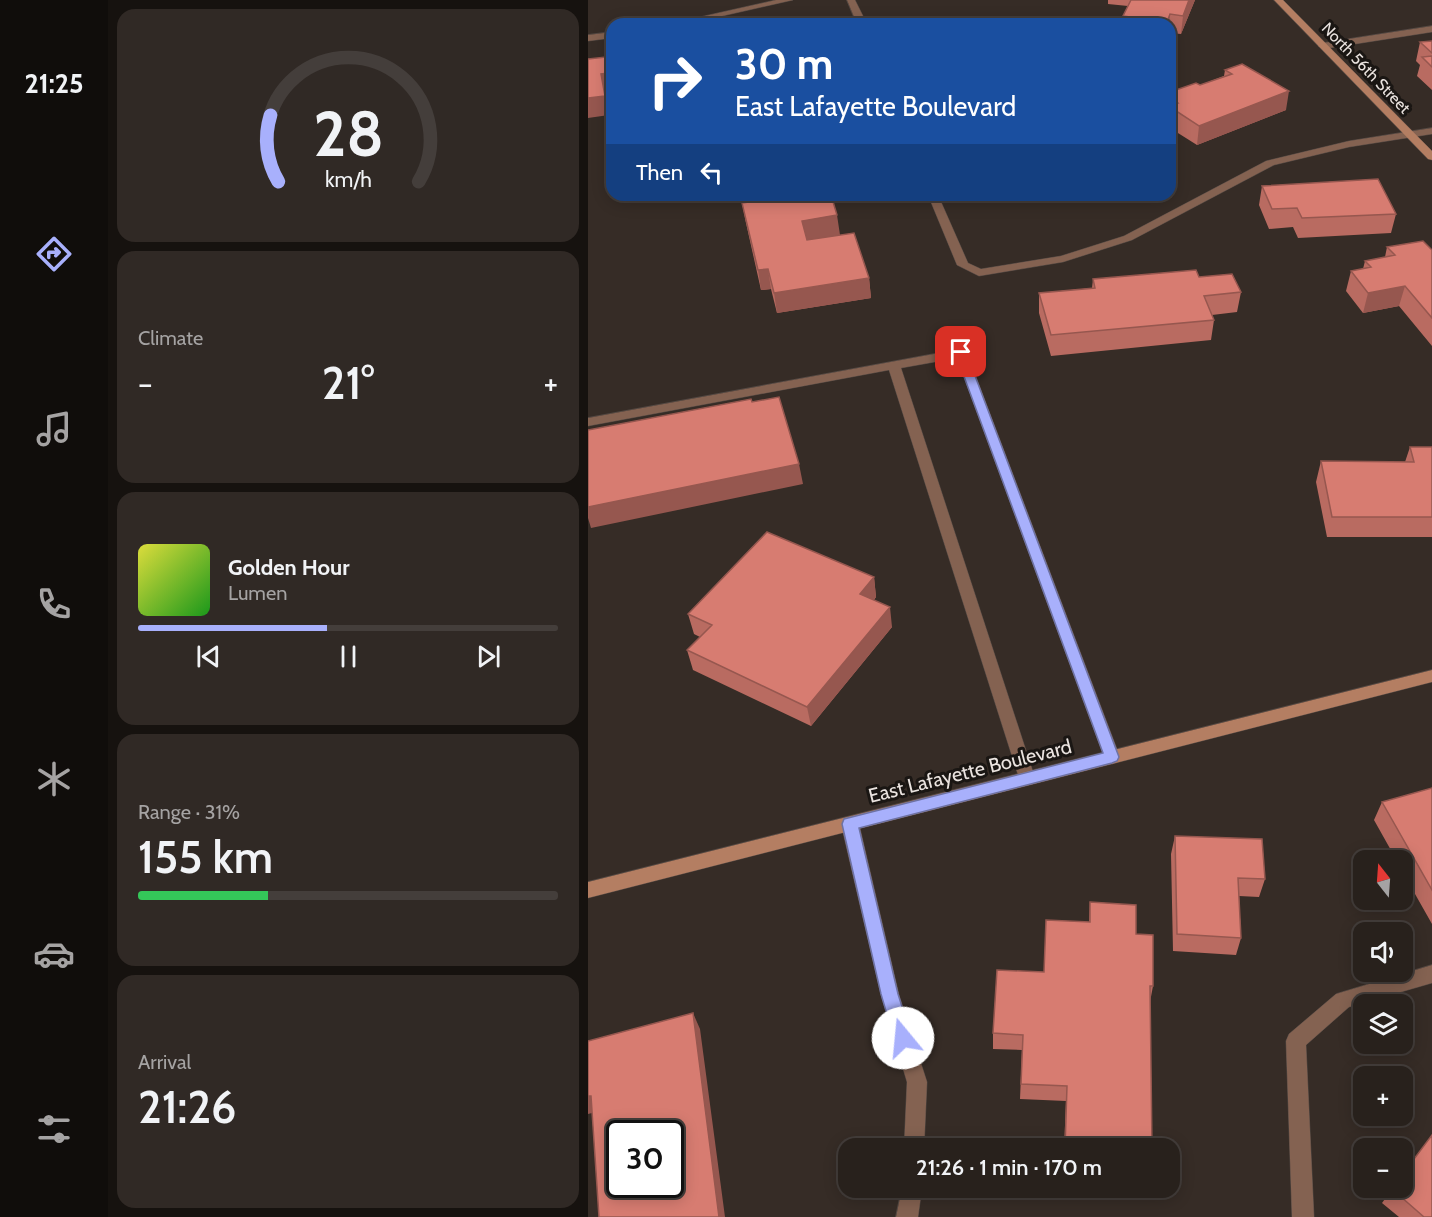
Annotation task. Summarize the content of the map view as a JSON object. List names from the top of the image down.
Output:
{
  "streets": {
    "street": ["North 56th Street", "East Lafayette Boulevard"]
  },
  "north": "top",
  "page": {
    "tabs": "21:25",
    "turn": ["30 m", "East Lafayette Boulevard"],
    "then": "Then",
    "tile": [
      "Climate",
      ["Range · 31%", "155 km"],
      ["Arrival", "21:26"]
    ],
    "heat": ["−", "21°", "+"],
    "song": ["Golden Hour", "Lumen"],
    "map_buttons": ["+", "−"],
    "limit": "30",
    "trip": "21:26 · 1 min · 170 m",
    "gauge": ["28", "km/h"]
  }
}
